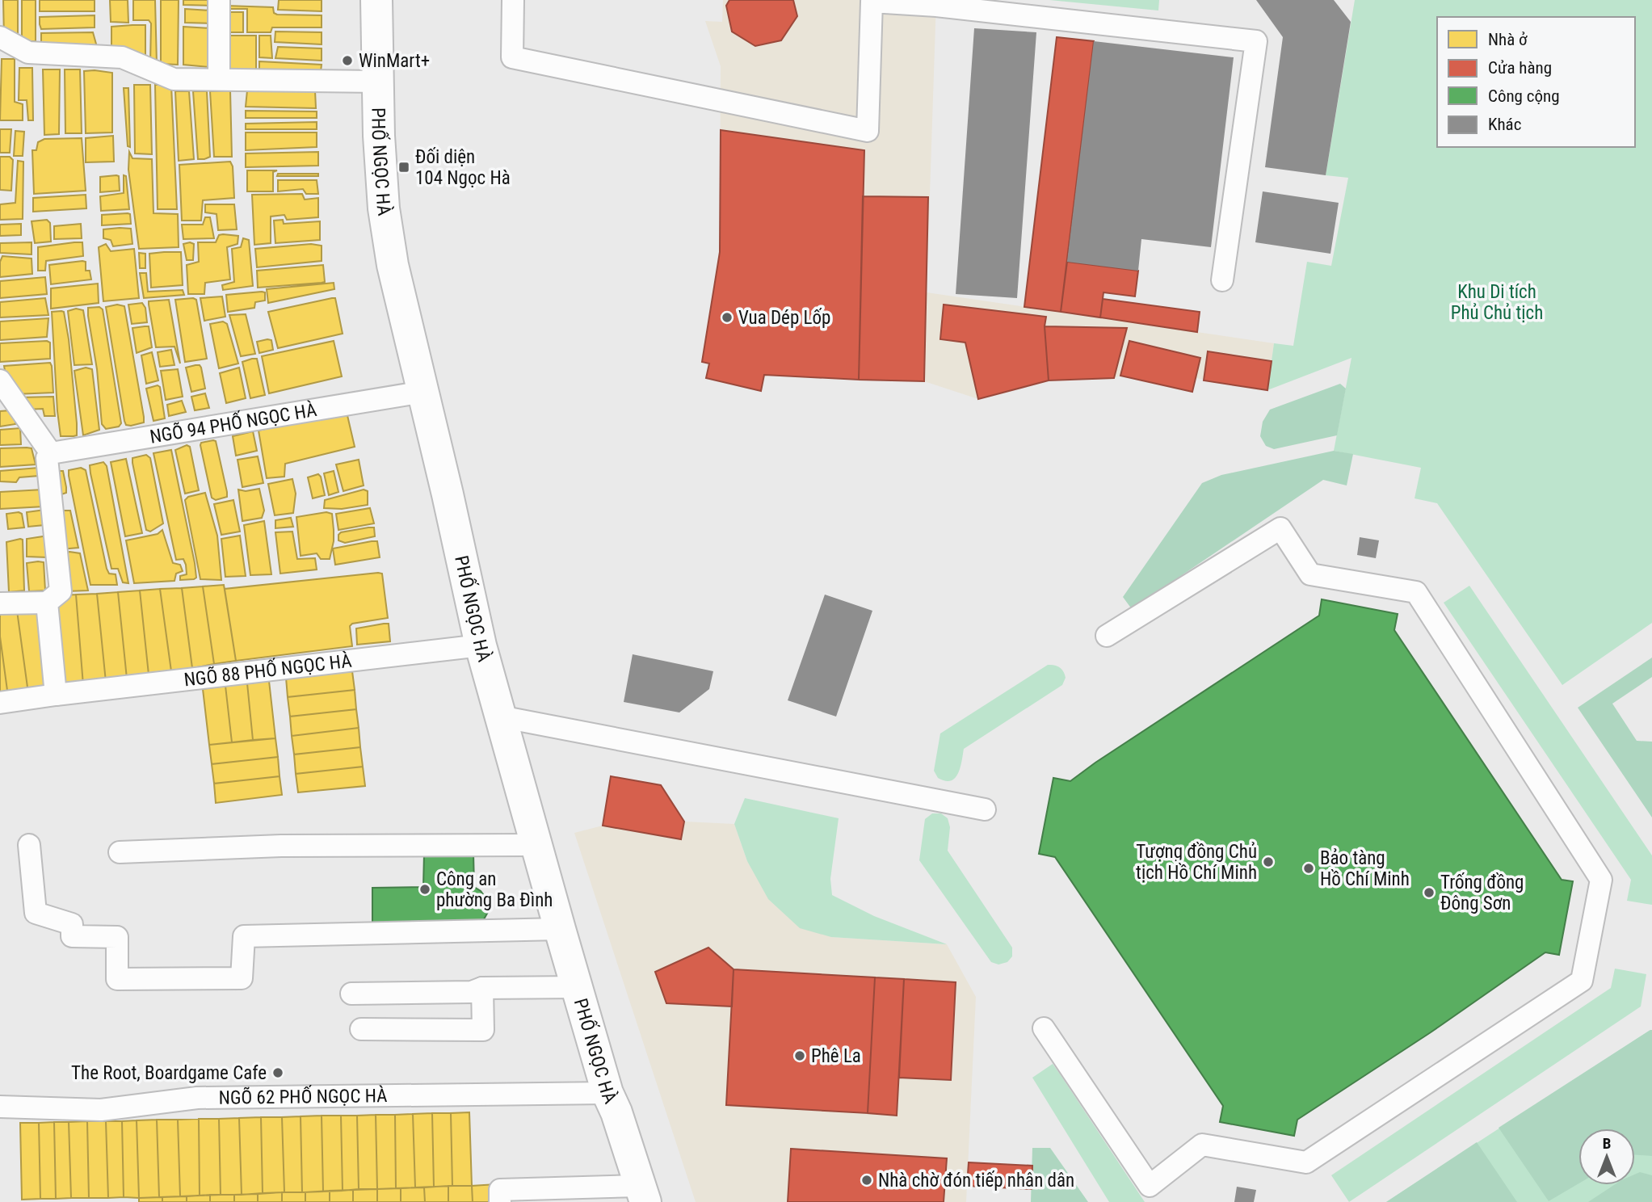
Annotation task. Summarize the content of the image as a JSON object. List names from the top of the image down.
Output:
{
  "streets": {
    "street": ["PHỐ NGỌC HÀ"],
    "lane": ["NGÕ 94 PHỐ NGỌC HÀ", "NGÕ 88 PHỐ NGỌC HÀ", "NGÕ 62 PHỐ NGỌC HÀ"]
  },
  "crossings": [
    ["PHỐ NGỌC HÀ", "NGÕ 94 PHỐ NGỌC HÀ"],
    ["PHỐ NGỌC HÀ", "NGÕ 88 PHỐ NGỌC HÀ"],
    ["PHỐ NGỌC HÀ", "NGÕ 62 PHỐ NGỌC HÀ"]
  ],
  "parks": ["Khu Di tích Phủ Chủ tịch"],
  "places": {
    "other": [
      "WinMart+",
      "Vua Dép Lốp",
      "Tượng đồng Chủ tịch Hồ Chí Minh",
      "Bảo tàng Hồ Chí Minh",
      "Công an phường Ba Đình",
      "Trống đồng Đông Sơn",
      "Phê La",
      "The Root, Boardgame Cafe",
      "Nhà chờ đón tiếp nhân dân"
    ],
    "transit": ["Đối diện 104 Ngọc Hà"]
  },
  "legend": [
    "Nhà ở",
    "Cửa hàng",
    "Công cộng",
    "Khác"
  ],
  "north": "top"
}
